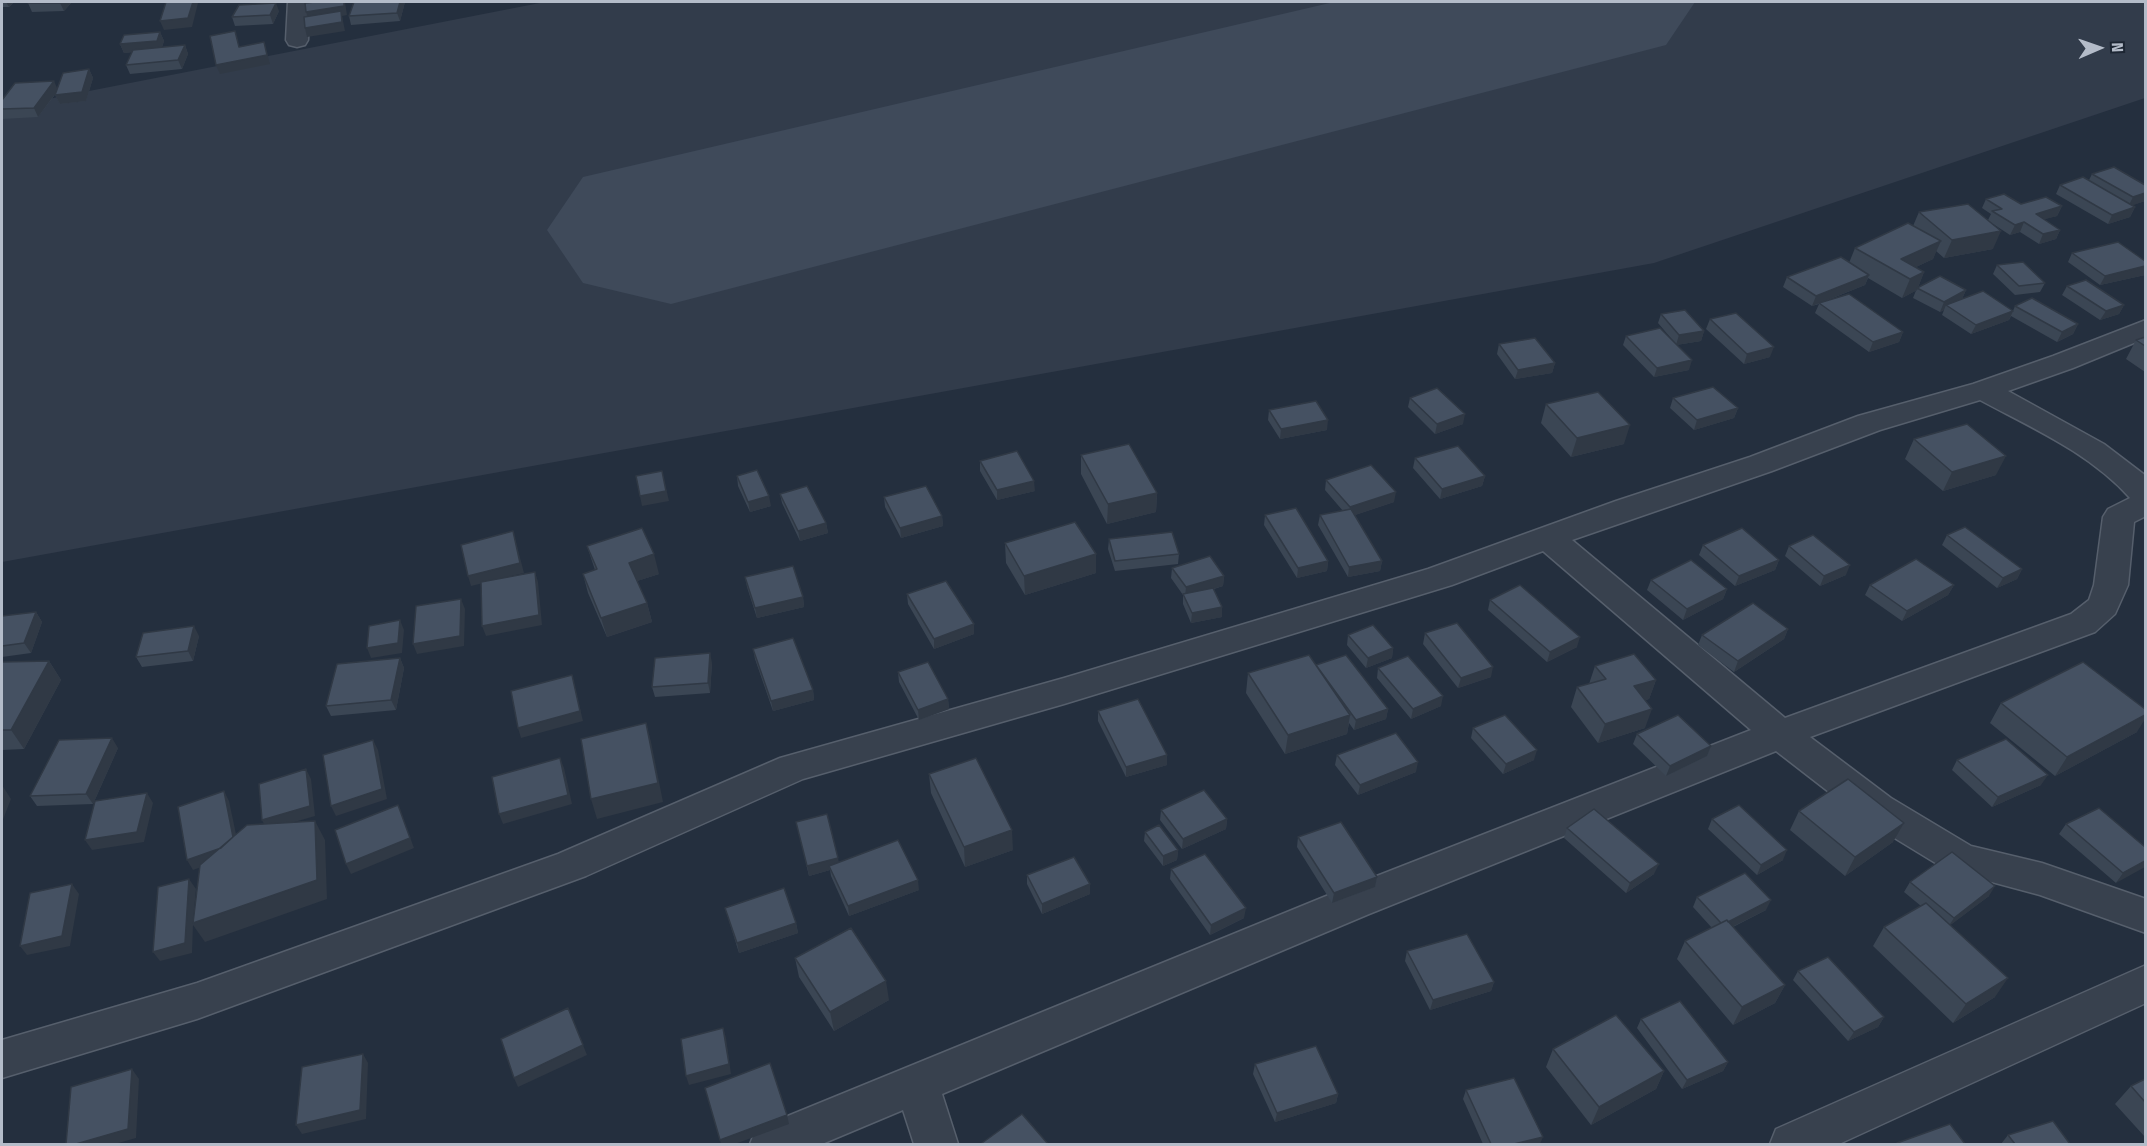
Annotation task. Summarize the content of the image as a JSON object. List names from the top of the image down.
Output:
{
  "north": "right"
}
